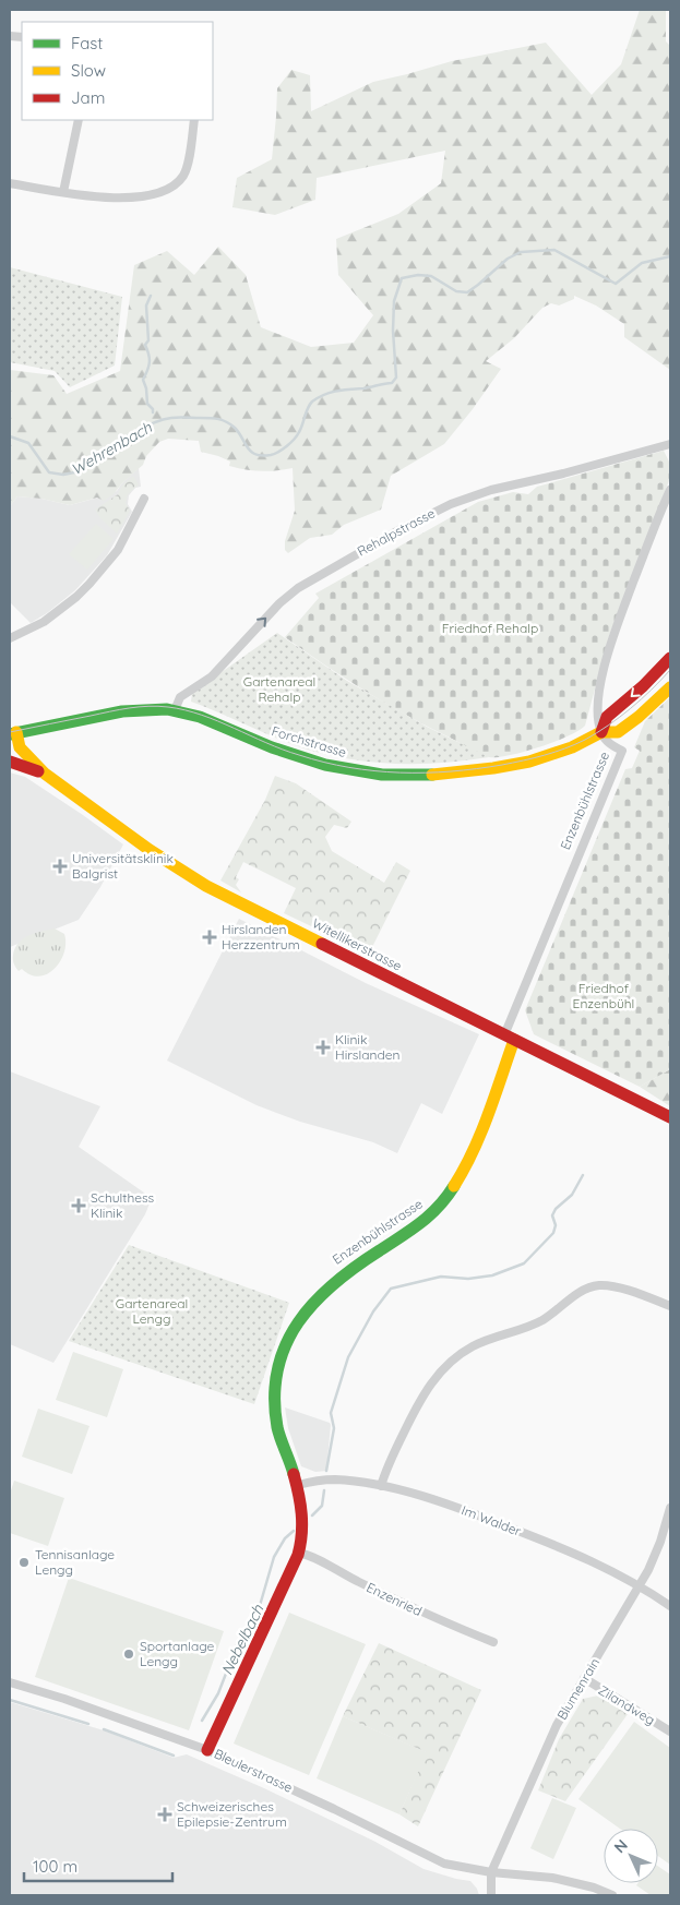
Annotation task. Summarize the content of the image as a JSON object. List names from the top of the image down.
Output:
{
  "streets": {
    "main road": ["Forchstrasse", "Enzenbühlstrasse", "Witellikerstrasse"],
    "street": [
      "Rehalpstrasse",
      "Im Walder",
      "Enzenried",
      "Blumenrain",
      "Zilandweg",
      "Bleulerstrasse"
    ]
  },
  "crossings": [
    ["Rehalpstrasse", "Forchstrasse"],
    ["Forchstrasse", "Enzenbühlstrasse"],
    ["Forchstrasse", "Witellikerstrasse"],
    ["Enzenbühlstrasse", "Witellikerstrasse"],
    ["Enzenbühlstrasse", "Im Walder"],
    ["Enzenbühlstrasse", "Enzenried"],
    ["Enzenbühlstrasse", "Bleulerstrasse"],
    ["Im Walder", "Blumenrain"],
    ["Blumenrain", "Zilandweg"],
    ["Blumenrain", "Bleulerstrasse"]
  ],
  "one_way": ["Rehalpstrasse"],
  "water": ["Wehrenbach", "Nebelbach"],
  "parks": [
    "Friedhof Rehalp",
    "Gartenareal Rehalp",
    "Friedhof Enzenbühl",
    "Gartenareal Lengg"
  ],
  "places": {
    "health": [
      "Universitätsklinik Balgrist",
      "Hirslanden Herzzentrum",
      "Klinik Hirslanden",
      "Schulthess Klinik",
      "Schweizerisches Epilepsie-Zentrum"
    ],
    "other": ["Tennisanlage Lengg", "Sportanlage Lengg"]
  },
  "legend": ["Fast", "Slow", "Jam"],
  "scale_bar": "100 m",
  "north": "top left"
}
